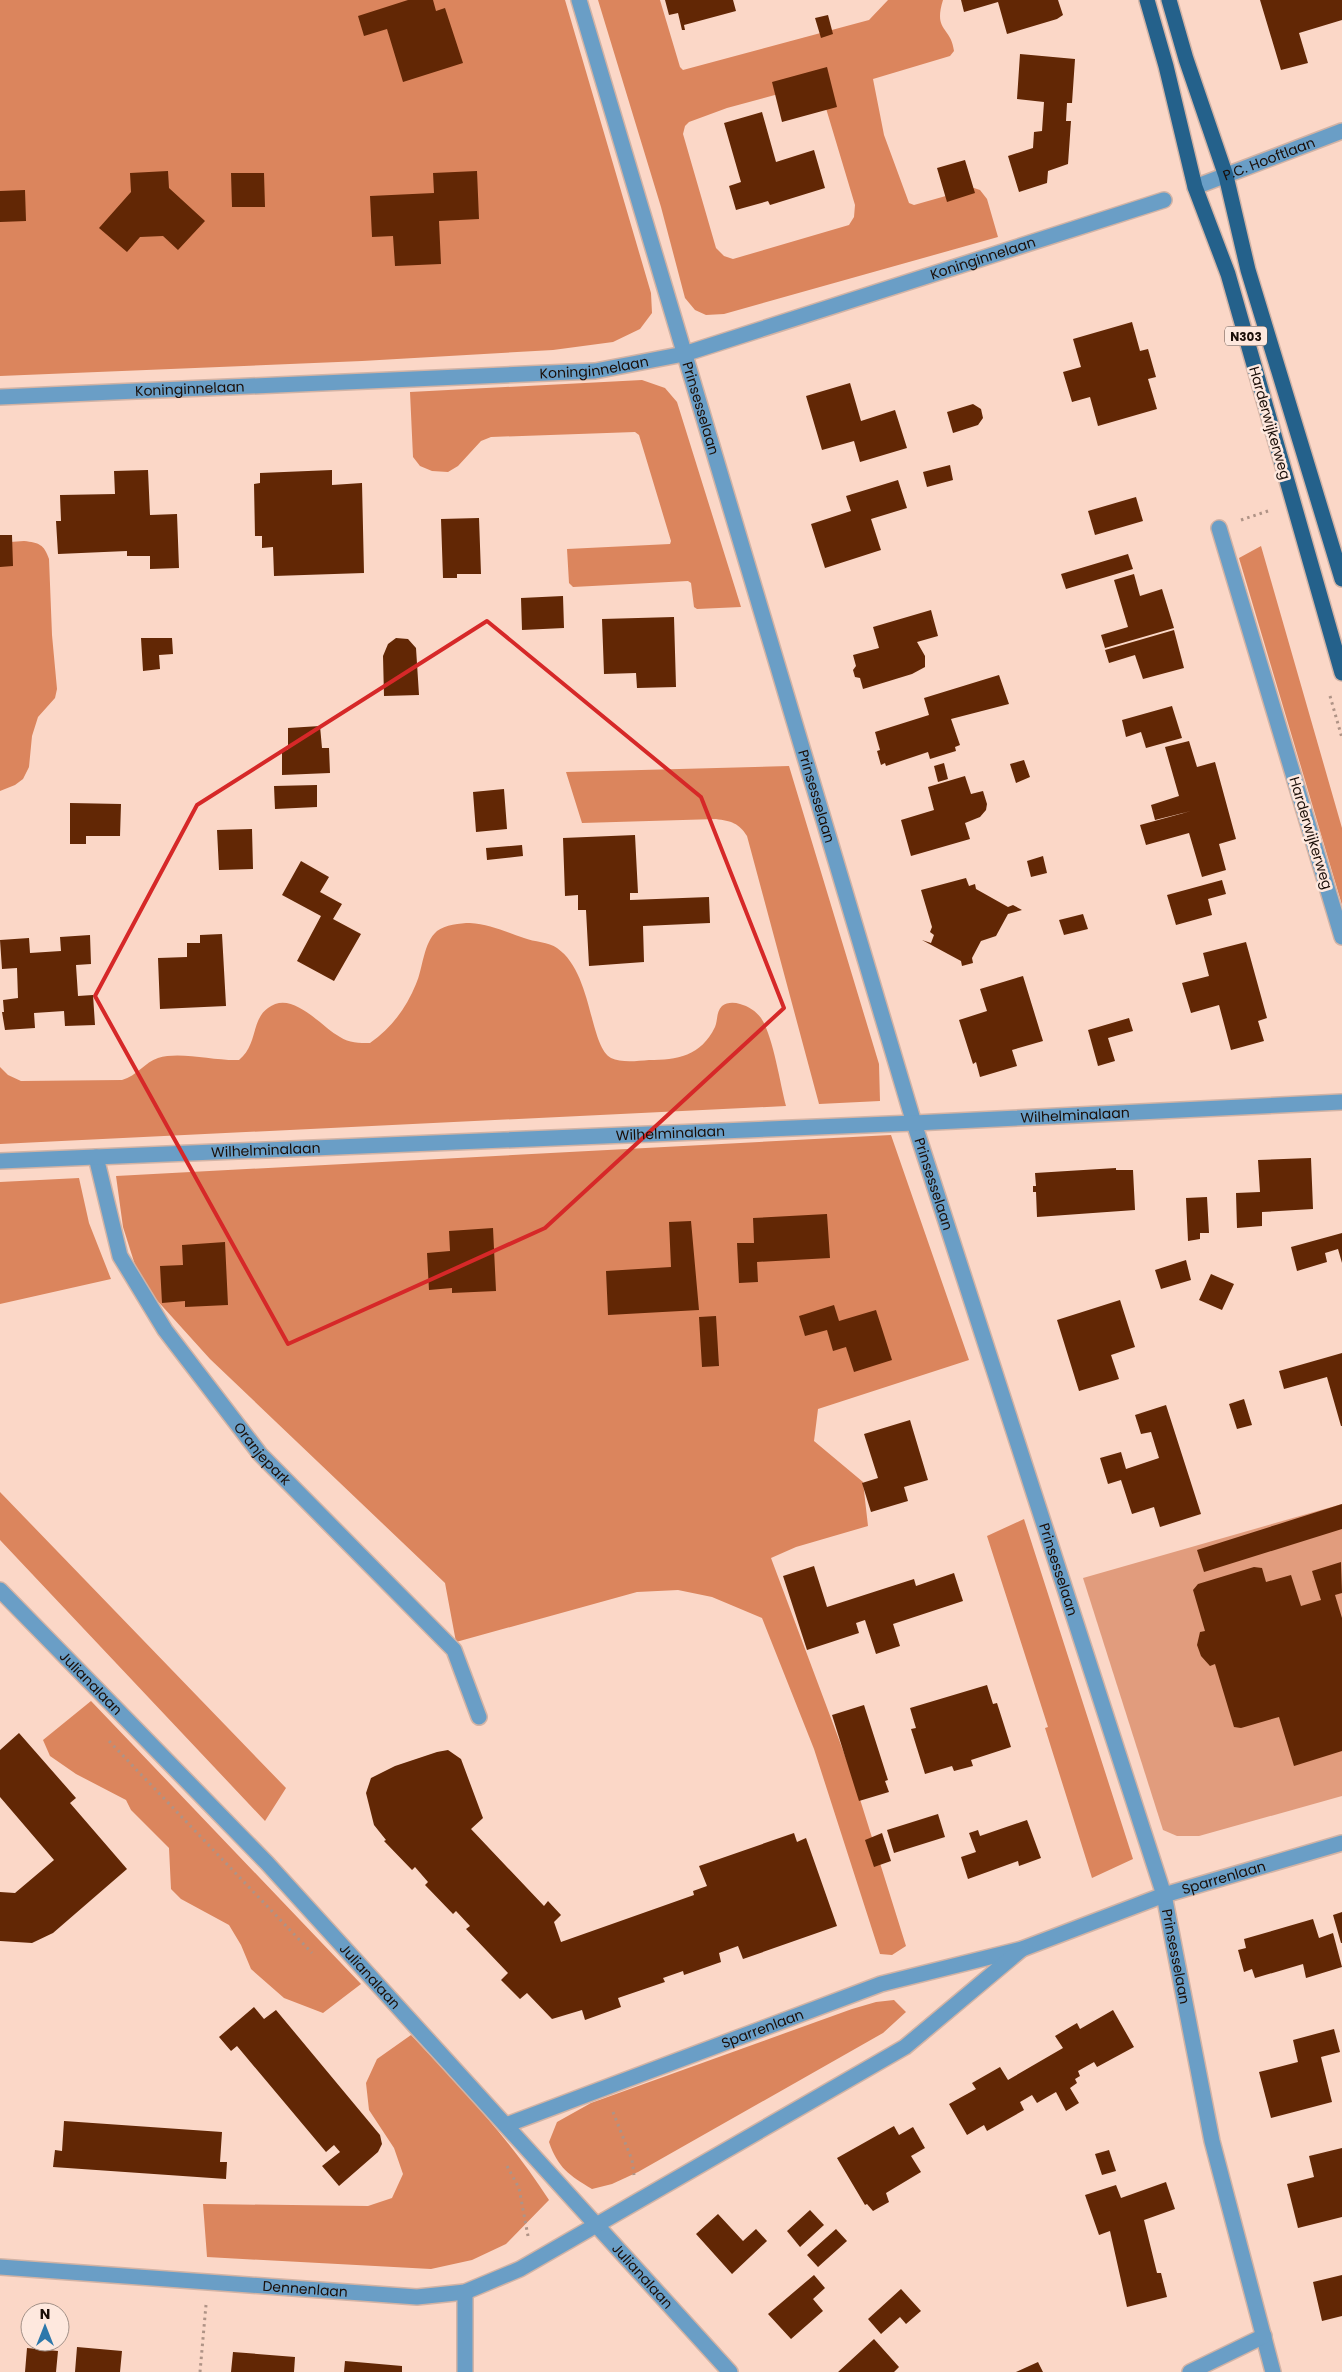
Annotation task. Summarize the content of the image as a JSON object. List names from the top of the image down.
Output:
{
  "streets": {
    "main road": ["N303", "Harderwijkerweg"],
    "street": [
      "P.C. Hooftlaan",
      "Koninginnelaan",
      "Prinsesselaan",
      "Wilhelminalaan",
      "Oranjepark",
      "Julianalaan",
      "Sparrenlaan",
      "Dennenlaan"
    ]
  },
  "crossings": [
    ["P.C. Hooftlaan", "Harderwijkerweg"],
    ["Koninginnelaan", "Prinsesselaan"],
    ["Prinsesselaan", "Wilhelminalaan"],
    ["Prinsesselaan", "Sparrenlaan"],
    ["Wilhelminalaan", "Oranjepark"],
    ["Julianalaan", "Sparrenlaan"],
    ["Julianalaan", "Dennenlaan"],
    ["Sparrenlaan", "Dennenlaan"]
  ],
  "north": "top"
}
